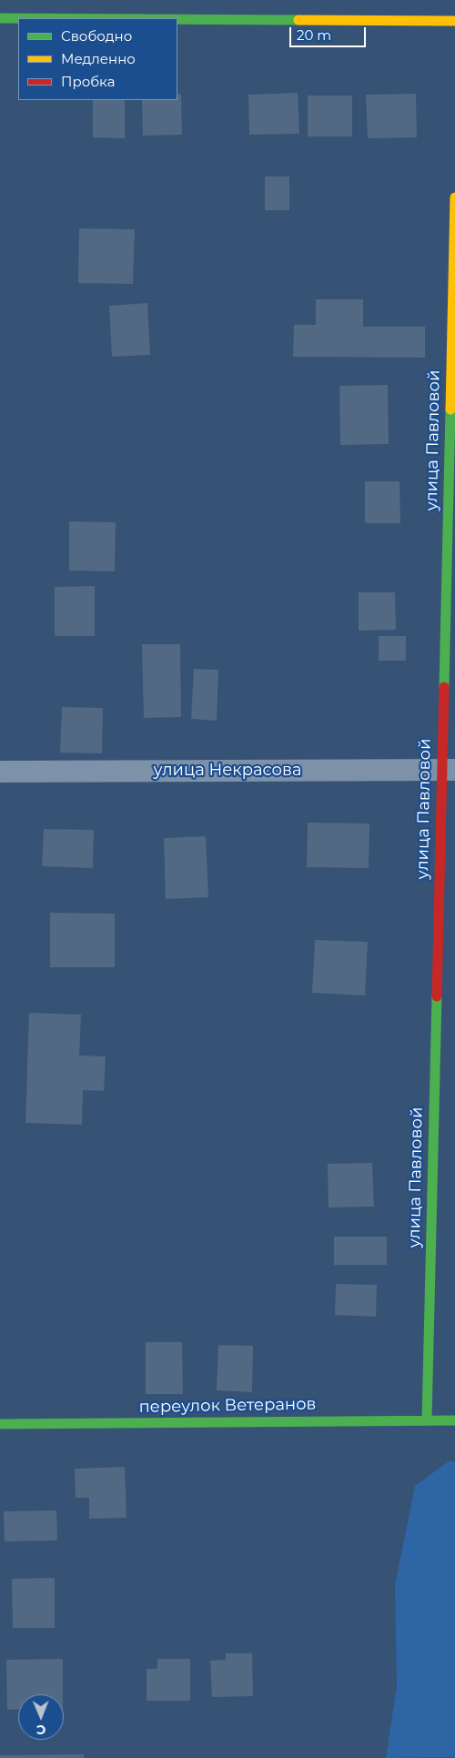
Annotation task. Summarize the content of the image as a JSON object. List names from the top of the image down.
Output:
{
  "streets": {
    "street": ["улица Павловой", "улица Некрасова", "переулок Ветеранов"]
  },
  "crossings": [
    ["улица Павловой", "улица Некрасова"],
    ["улица Павловой", "переулок Ветеранов"]
  ],
  "legend": ["Свободно", "Медленно", "Пробка"],
  "scale_bar": "20 m",
  "north": "bottom"
}
